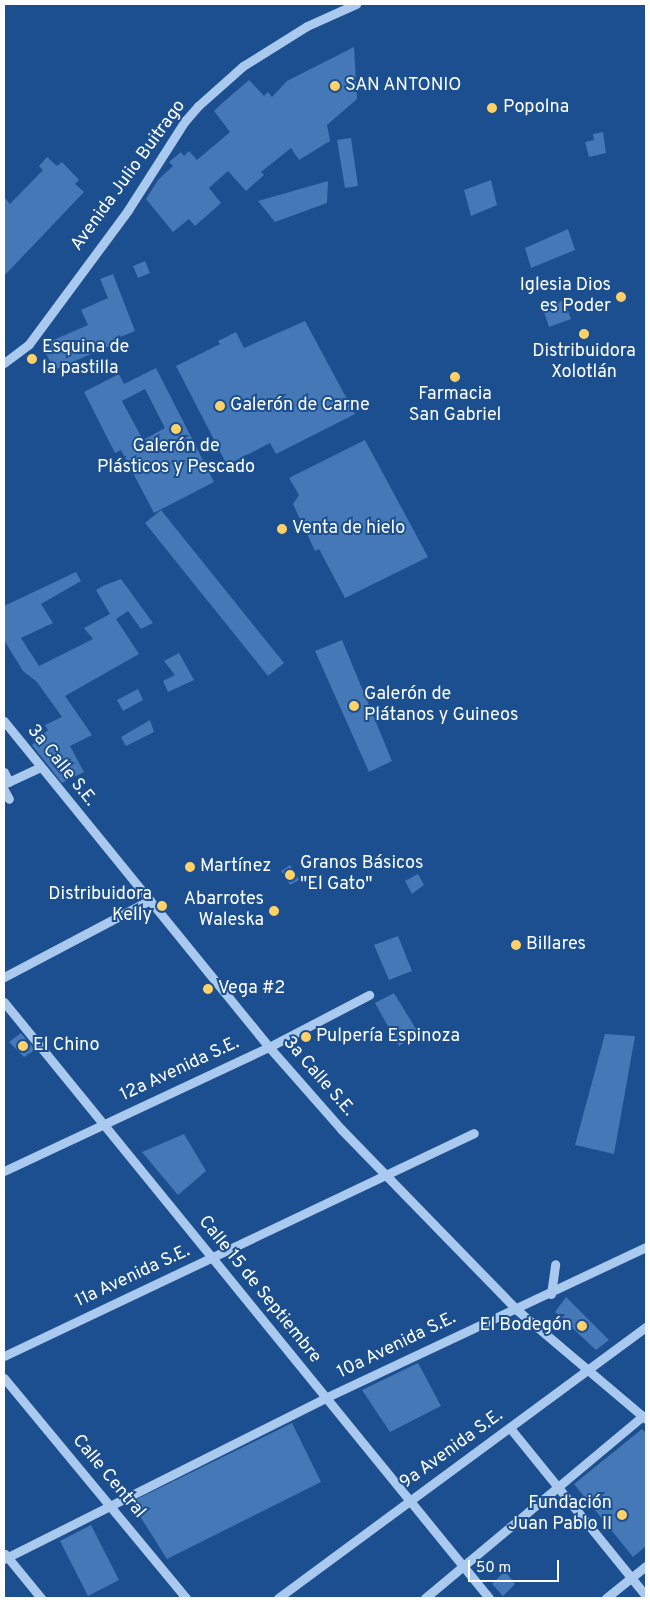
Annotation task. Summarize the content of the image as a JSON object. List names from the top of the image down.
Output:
{
  "streets": {
    "street": [
      "Avenida Julio Buitrago",
      "3a Calle S.E.",
      "12a Avenida S.E.",
      "11a Avenida S.E.",
      "Calle 15 de Septiembre",
      "10a Avenida S.E.",
      "9a Avenida S.E.",
      "Calle Central"
    ]
  },
  "crossings": [
    ["3a Calle S.E.", "12a Avenida S.E."],
    ["3a Calle S.E.", "11a Avenida S.E."],
    ["3a Calle S.E.", "10a Avenida S.E."],
    ["3a Calle S.E.", "9a Avenida S.E."],
    ["12a Avenida S.E.", "Calle 15 de Septiembre"],
    ["11a Avenida S.E.", "Calle 15 de Septiembre"],
    ["Calle 15 de Septiembre", "10a Avenida S.E."],
    ["Calle 15 de Septiembre", "9a Avenida S.E."],
    ["10a Avenida S.E.", "Calle Central"]
  ],
  "places": [
    "SAN ANTONIO",
    "Popolna",
    "Iglesia Dios es Poder",
    "Distribuidora Xolotlán",
    "Esquina de la pastilla",
    "Farmacia San Gabriel",
    "Galerón de Carne",
    "Galerón de Plásticos y Pescado",
    "Venta de hielo",
    "Galerón de Plátanos y Guineos",
    "Martínez",
    "Granos Básicos \"El Gato\"",
    "Distribuidora Kelly",
    "Abarrotes Waleska",
    "Billares",
    "Vega #2",
    "Pulpería Espinoza",
    "El Chino",
    "El Bodegón",
    "Fundación Juan Pablo II"
  ],
  "scale_bar": "50 m"
}
